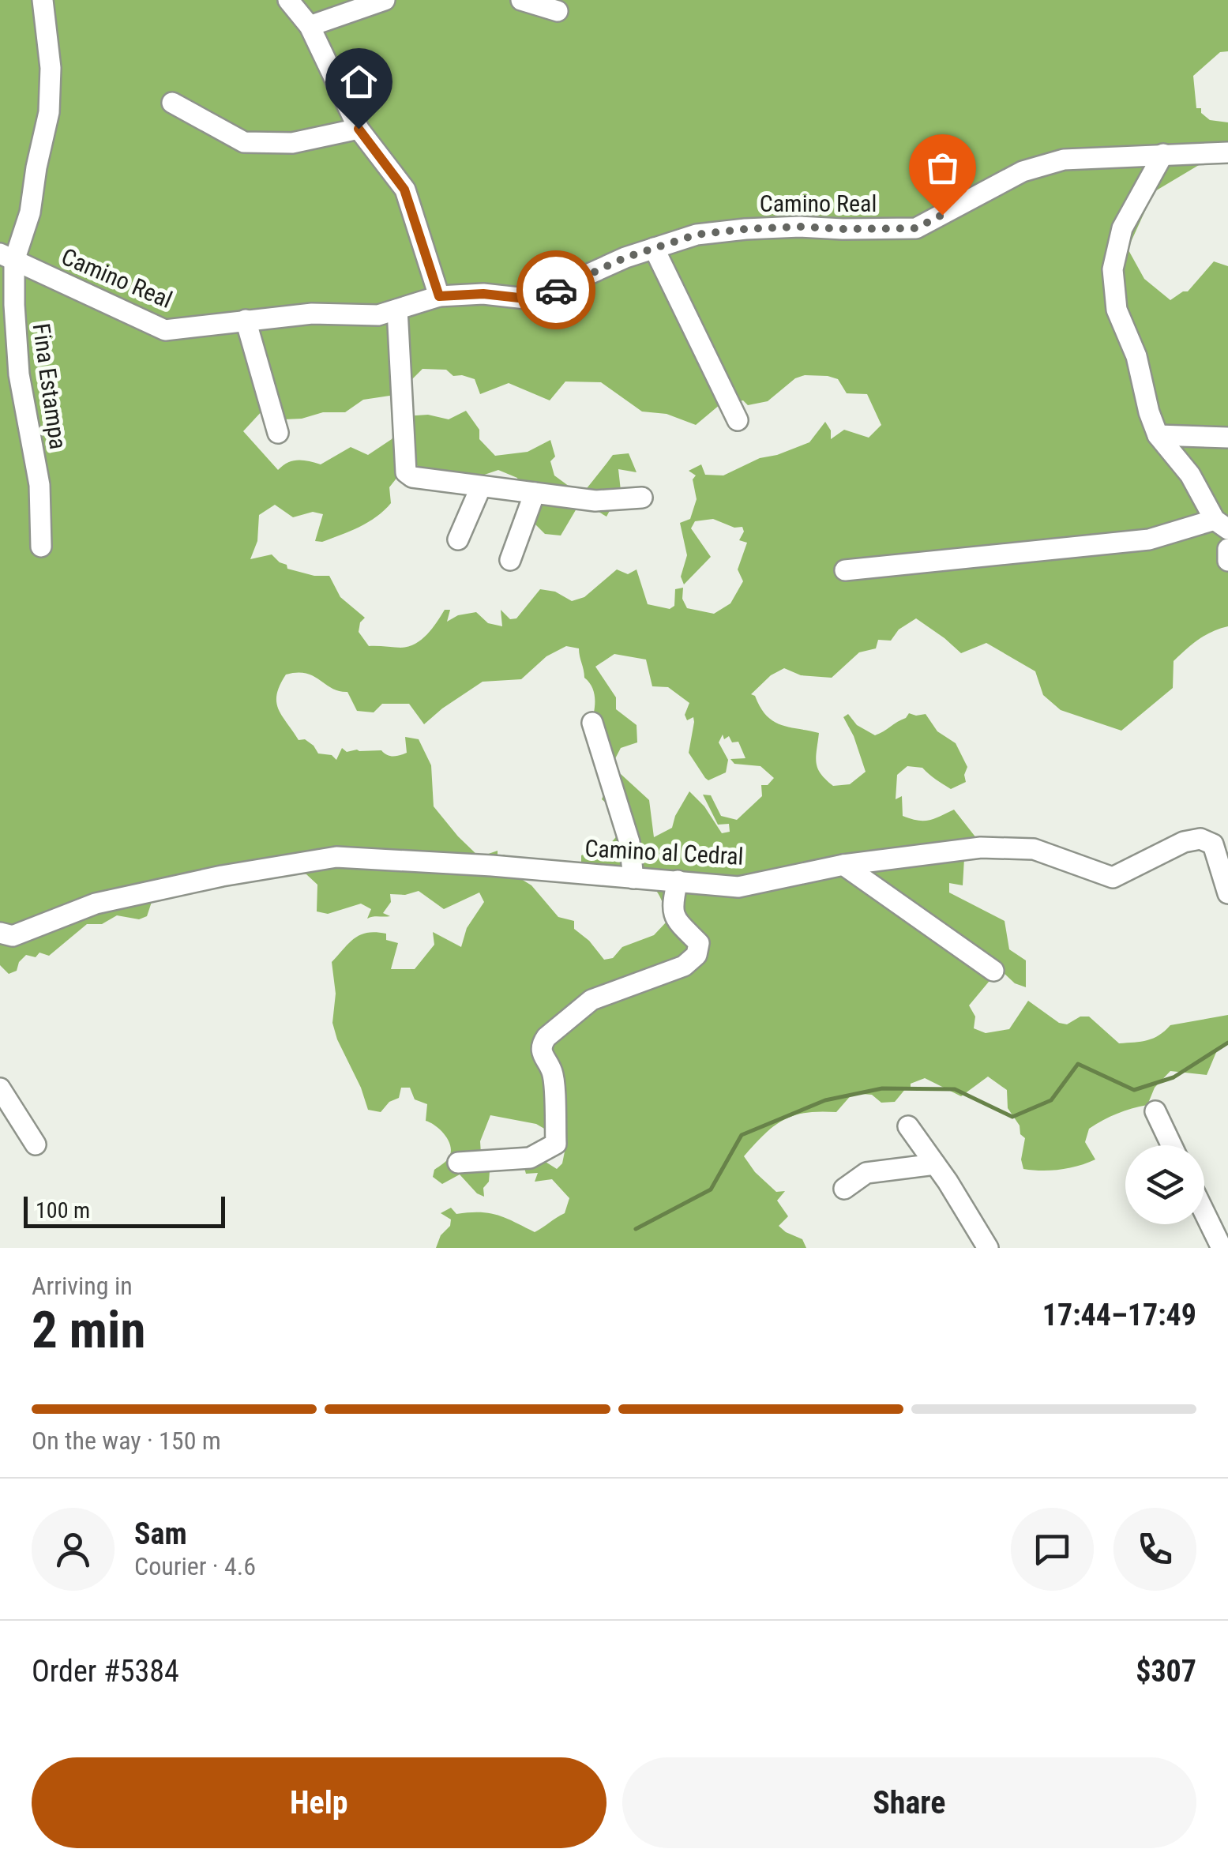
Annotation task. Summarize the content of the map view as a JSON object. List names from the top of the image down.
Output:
{
  "streets": {
    "street": ["Camino Real", "Fina Estampa", "Camino al Cedral"]
  },
  "crossings": [
    ["Camino Real", "Fina Estampa"]
  ],
  "scale_bar": "100 m",
  "page": {
    "scale": "100 m",
    "heading": ["2 min", "Arriving in", "17:44–17:49"],
    "panel": [
      "Sam",
      "Courier · 4.6",
      "Order #5384",
      "$307"
    ],
    "bar": "On the way · 150 m",
    "buttons": ["Help", "Share"]
  }
}
